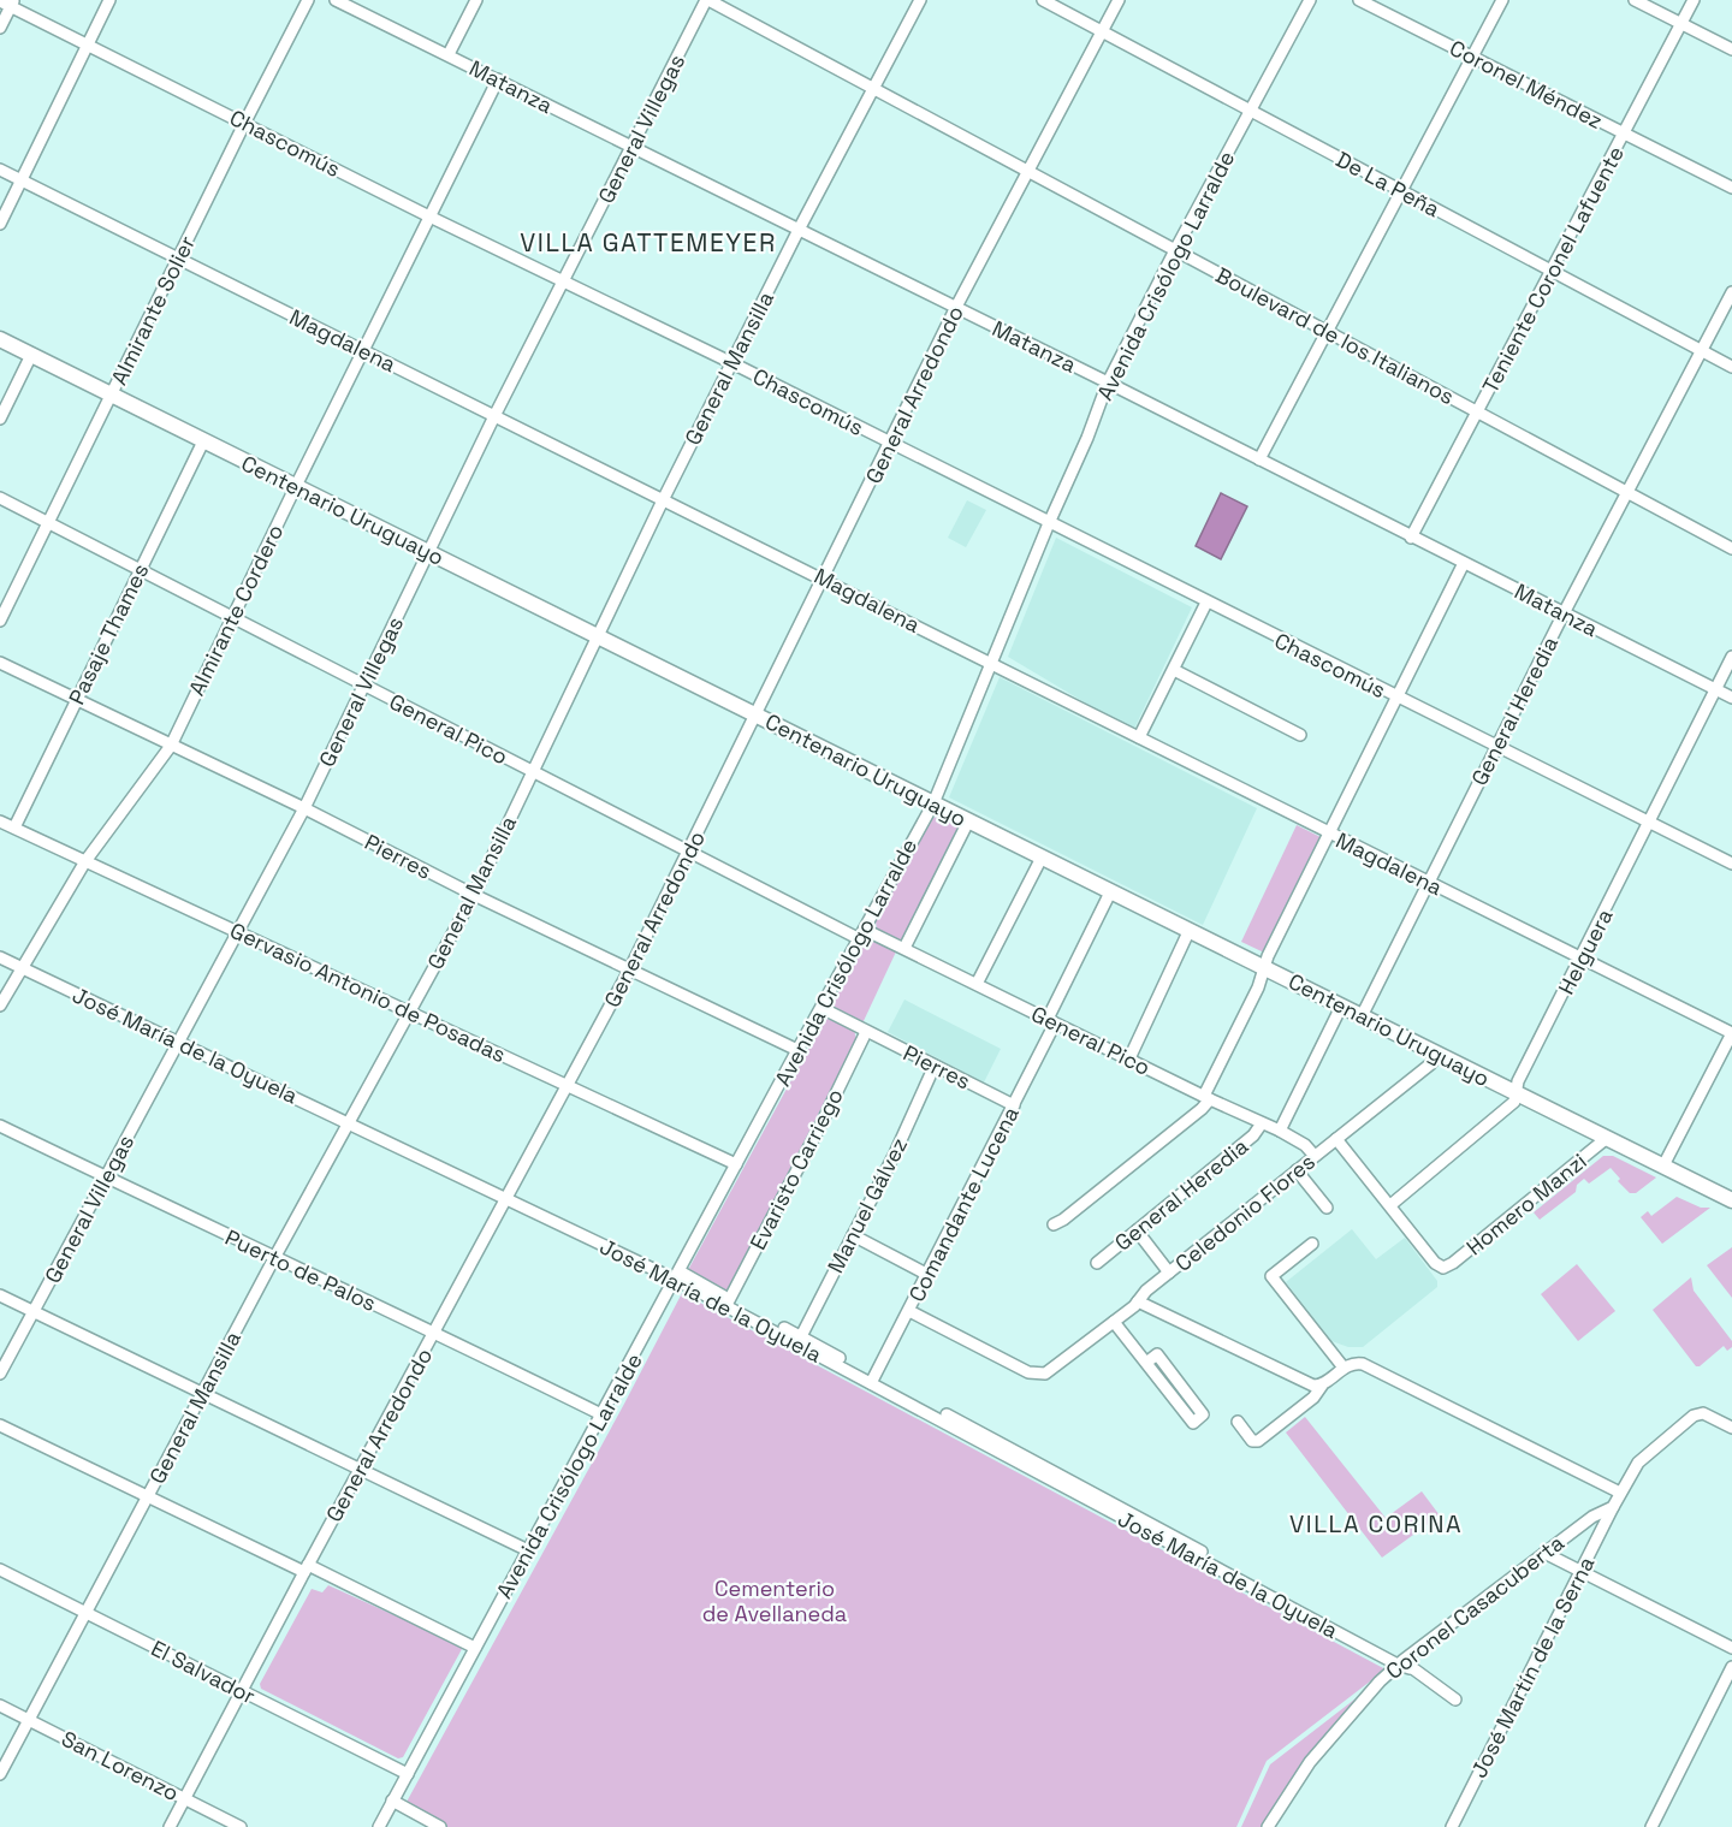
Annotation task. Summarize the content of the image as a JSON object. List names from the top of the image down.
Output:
{
  "streets": {
    "main road": ["Centenario Uruguayo"],
    "street": [
      "Coronel Méndez",
      "Matanza",
      "General Villegas",
      "Chascomús",
      "De La Peña",
      "Teniente Coronel Lafuente",
      "Avenida Crisólogo Larralde",
      "Almirante Solier",
      "Boulevard de los Italianos",
      "Magdalena",
      "General Mansilla",
      "General Arredondo",
      "Almirante Cordero",
      "Pasaje Thames",
      "General Heredia",
      "General Pico",
      "Pierres",
      "Helguera",
      "Gervasio Antonio de Posadas",
      "José María de la Oyuela",
      "Evaristo Carriego",
      "Comandante Lucena",
      "Homero Manzi",
      "Manuel Gálvez",
      "Celedonio Flores",
      "Puerto de Palos",
      "Coronel Casacuberta",
      "José Martín de la Serna",
      "El Salvador",
      "San Lorenzo"
    ]
  },
  "crossings": [
    ["Coronel Méndez", "Teniente Coronel Lafuente"],
    ["Matanza", "General Villegas"],
    ["Matanza", "Teniente Coronel Lafuente"],
    ["Matanza", "Avenida Crisólogo Larralde"],
    ["Matanza", "General Mansilla"],
    ["Matanza", "General Arredondo"],
    ["Matanza", "Almirante Cordero"],
    ["Matanza", "General Heredia"],
    ["Matanza", "Helguera"],
    ["General Villegas", "Chascomús"],
    ["General Villegas", "Boulevard de los Italianos"],
    ["General Villegas", "Magdalena"],
    ["General Villegas", "Centenario Uruguayo"],
    ["General Villegas", "General Pico"],
    ["General Villegas", "Pierres"],
    ["General Villegas", "Gervasio Antonio de Posadas"],
    ["General Villegas", "José María de la Oyuela"],
    ["General Villegas", "Puerto de Palos"],
    ["Chascomús", "Avenida Crisólogo Larralde"],
    ["Chascomús", "Almirante Solier"],
    ["Chascomús", "General Mansilla"],
    ["Chascomús", "General Arredondo"],
    ["Chascomús", "Almirante Cordero"],
    ["Chascomús", "General Heredia"],
    ["Chascomús", "Helguera"],
    ["De La Peña", "Teniente Coronel Lafuente"],
    ["De La Peña", "Avenida Crisólogo Larralde"],
    ["De La Peña", "General Arredondo"],
    ["De La Peña", "General Heredia"],
    ["Teniente Coronel Lafuente", "Boulevard de los Italianos"],
    ["Avenida Crisólogo Larralde", "Boulevard de los Italianos"],
    ["Avenida Crisólogo Larralde", "Magdalena"],
    ["Avenida Crisólogo Larralde", "Centenario Uruguayo"],
    ["Avenida Crisólogo Larralde", "General Pico"],
    ["Avenida Crisólogo Larralde", "Pierres"],
    ["Avenida Crisólogo Larralde", "Gervasio Antonio de Posadas"],
    ["Avenida Crisólogo Larralde", "José María de la Oyuela"],
    ["Avenida Crisólogo Larralde", "Puerto de Palos"],
    ["Avenida Crisólogo Larralde", "El Salvador"],
    ["Almirante Solier", "Magdalena"],
    ["Almirante Solier", "Centenario Uruguayo"],
    ["Almirante Solier", "General Pico"],
    ["Boulevard de los Italianos", "General Mansilla"],
    ["Boulevard de los Italianos", "General Arredondo"],
    ["Boulevard de los Italianos", "General Heredia"],
    ["Magdalena", "General Mansilla"],
    ["Magdalena", "General Arredondo"],
    ["Magdalena", "Almirante Cordero"],
    ["Magdalena", "General Heredia"],
    ["Magdalena", "Helguera"],
    ["General Mansilla", "Centenario Uruguayo"],
    ["General Mansilla", "General Pico"],
    ["General Mansilla", "Pierres"],
    ["General Mansilla", "Gervasio Antonio de Posadas"],
    ["General Mansilla", "José María de la Oyuela"],
    ["General Mansilla", "Puerto de Palos"],
    ["General Mansilla", "El Salvador"],
    ["General Mansilla", "San Lorenzo"],
    ["General Arredondo", "Centenario Uruguayo"],
    ["General Arredondo", "General Pico"],
    ["General Arredondo", "Pierres"],
    ["General Arredondo", "Gervasio Antonio de Posadas"],
    ["General Arredondo", "José María de la Oyuela"],
    ["General Arredondo", "Puerto de Palos"],
    ["General Arredondo", "El Salvador"],
    ["General Arredondo", "San Lorenzo"],
    ["Centenario Uruguayo", "Almirante Cordero"],
    ["Centenario Uruguayo", "Pasaje Thames"],
    ["Centenario Uruguayo", "General Heredia"],
    ["Centenario Uruguayo", "Helguera"],
    ["Centenario Uruguayo", "Comandante Lucena"],
    ["Centenario Uruguayo", "Homero Manzi"],
    ["Centenario Uruguayo", "Celedonio Flores"],
    ["Almirante Cordero", "General Pico"],
    ["Almirante Cordero", "Pierres"],
    ["Almirante Cordero", "Gervasio Antonio de Posadas"],
    ["Almirante Cordero", "José María de la Oyuela"],
    ["Pasaje Thames", "General Pico"],
    ["Pasaje Thames", "Pierres"],
    ["Pasaje Thames", "Gervasio Antonio de Posadas"],
    ["General Heredia", "General Pico"],
    ["General Pico", "Comandante Lucena"],
    ["General Pico", "Celedonio Flores"],
    ["Pierres", "Evaristo Carriego"],
    ["Pierres", "Comandante Lucena"],
    ["Pierres", "Manuel Gálvez"],
    ["Helguera", "Homero Manzi"],
    ["José María de la Oyuela", "Evaristo Carriego"],
    ["José María de la Oyuela", "Comandante Lucena"],
    ["José María de la Oyuela", "Manuel Gálvez"],
    ["José María de la Oyuela", "Coronel Casacuberta"],
    ["Comandante Lucena", "Celedonio Flores"],
    ["Coronel Casacuberta", "José Martín de la Serna"]
  ],
  "districts": ["VILLA GATTEMEYER", "VILLA CORINA"],
  "parks": ["Cementerio de Avellaneda"]
}
